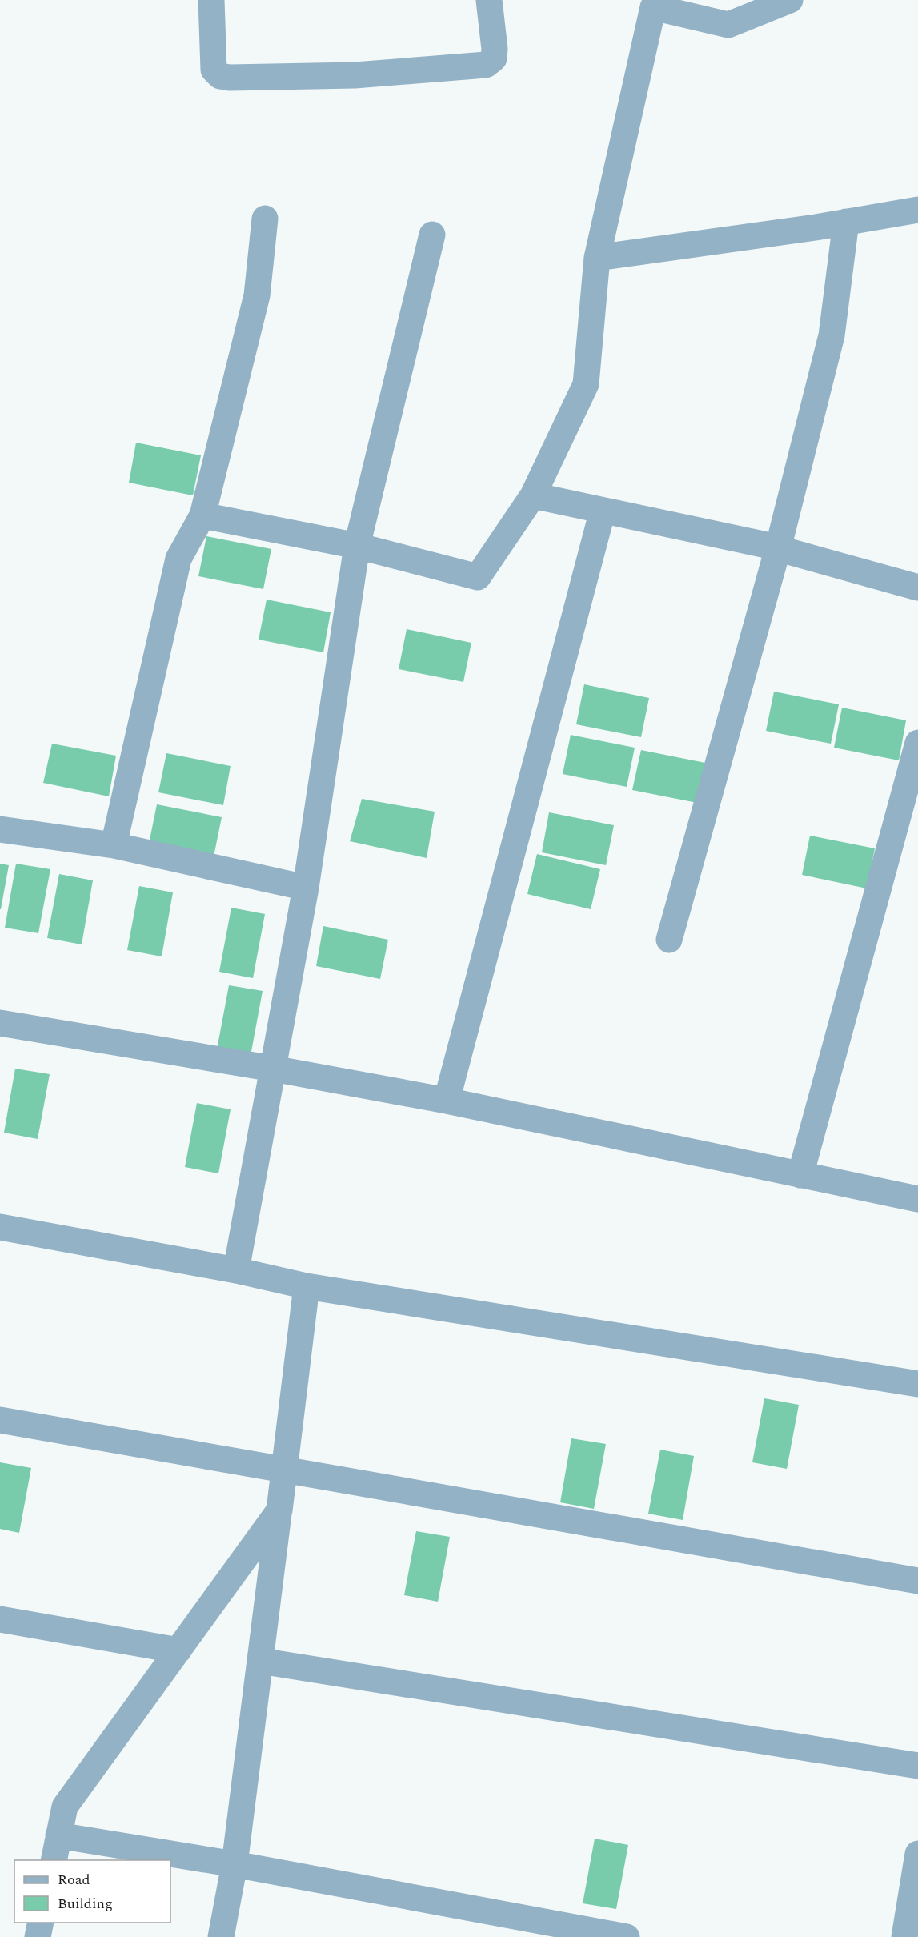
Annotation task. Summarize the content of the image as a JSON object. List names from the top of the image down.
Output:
{
  "legend": ["Road", "Building"]
}
